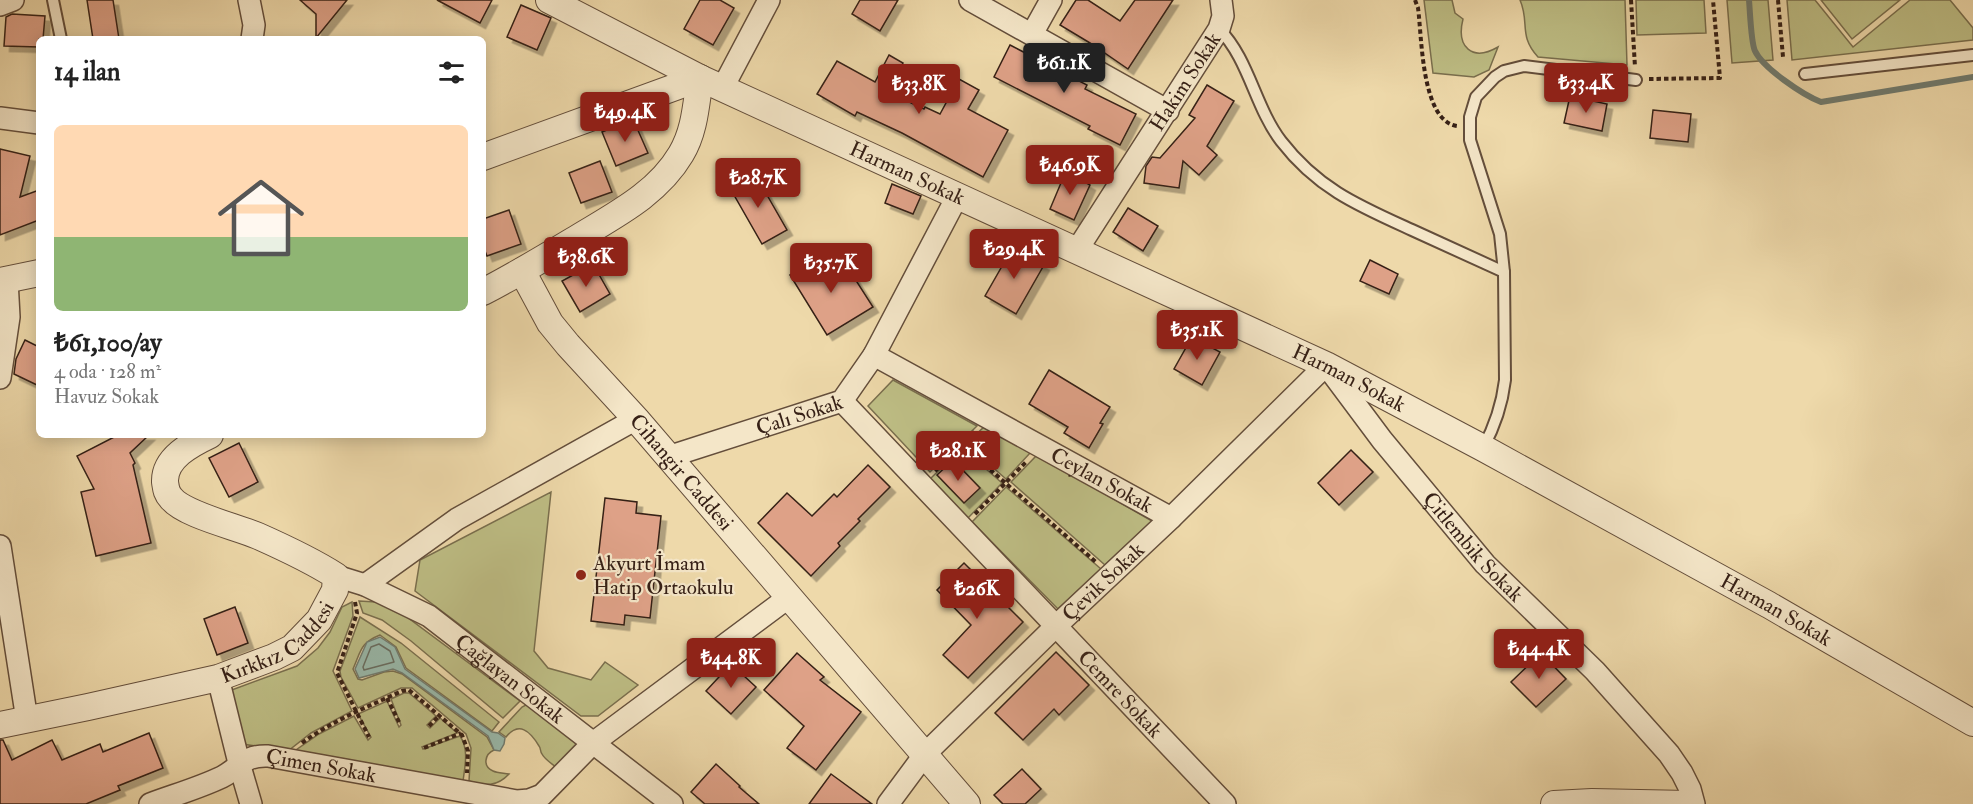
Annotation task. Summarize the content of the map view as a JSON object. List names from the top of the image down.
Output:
{
  "streets": {
    "street": [
      "Hakim Sokak",
      "Harman Sokak",
      "Çalı Sokak",
      "Cihangir Caddesi",
      "Ceylan Sokak",
      "Çitlembik Sokak",
      "Çevik Sokak",
      "Kırkkız Caddesi",
      "Çağlayan Sokak",
      "Cemre Sokak",
      "Çimen Sokak"
    ]
  },
  "crossings": [
    ["Hakim Sokak", "Harman Sokak"],
    ["Harman Sokak", "Çalı Sokak"],
    ["Harman Sokak", "Çitlembik Sokak"],
    ["Harman Sokak", "Çevik Sokak"],
    ["Çalı Sokak", "Cihangir Caddesi"],
    ["Çalı Sokak", "Ceylan Sokak"],
    ["Çalı Sokak", "Cemre Sokak"],
    ["Cihangir Caddesi", "Çevik Sokak"],
    ["Cihangir Caddesi", "Çimen Sokak"],
    ["Ceylan Sokak", "Çevik Sokak"],
    ["Çitlembik Sokak", "Çevik Sokak"],
    ["Çevik Sokak", "Cemre Sokak"],
    ["Kırkkız Caddesi", "Çağlayan Sokak"],
    ["Çağlayan Sokak", "Çimen Sokak"]
  ],
  "places": ["Akyurt İmam Hatip Ortaokulu"],
  "page": {
    "heading": "14 ilan",
    "price": [
      "₺61.1K",
      "₺33.4K",
      "₺33.8K",
      "₺49.4K",
      "₺46.9K",
      "₺28.7K",
      "₺29.4K",
      "₺38.6K",
      "₺35.7K",
      "₺35.1K",
      "₺28.1K",
      "₺26K",
      "₺44.4K",
      "₺44.8K"
    ],
    "list": [
      {
        "name": "₺61,100/ay",
        "note": "4 oda · 128 m² · Havuz Sokak"
      }
    ]
  }
}
